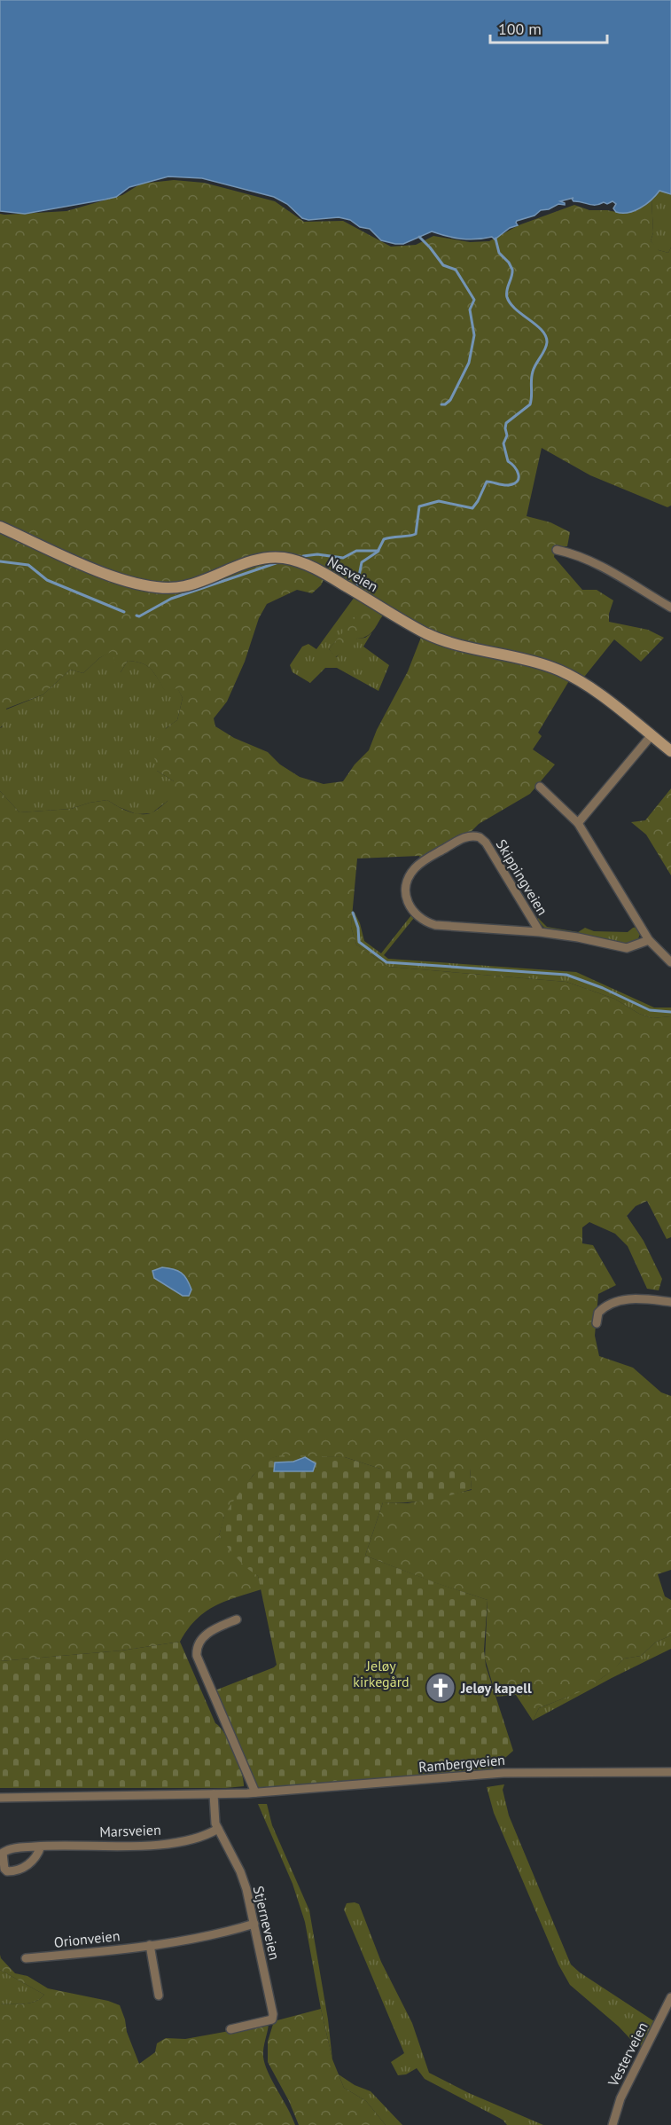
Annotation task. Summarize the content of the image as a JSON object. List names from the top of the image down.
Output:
{
  "streets": {
    "main road": ["Nesveien"],
    "street": [
      "Skippingveien",
      "Rambergveien",
      "Marsveien",
      "Stjerneveien",
      "Orionveien",
      "Vesterveien"
    ]
  },
  "crossings": [
    ["Rambergveien", "Stjerneveien"],
    ["Marsveien", "Stjerneveien"],
    ["Stjerneveien", "Orionveien"]
  ],
  "parks": ["Jeløy kirkegård"],
  "places": {
    "church": ["Jeløy kapell"]
  },
  "scale_bar": "100 m"
}
